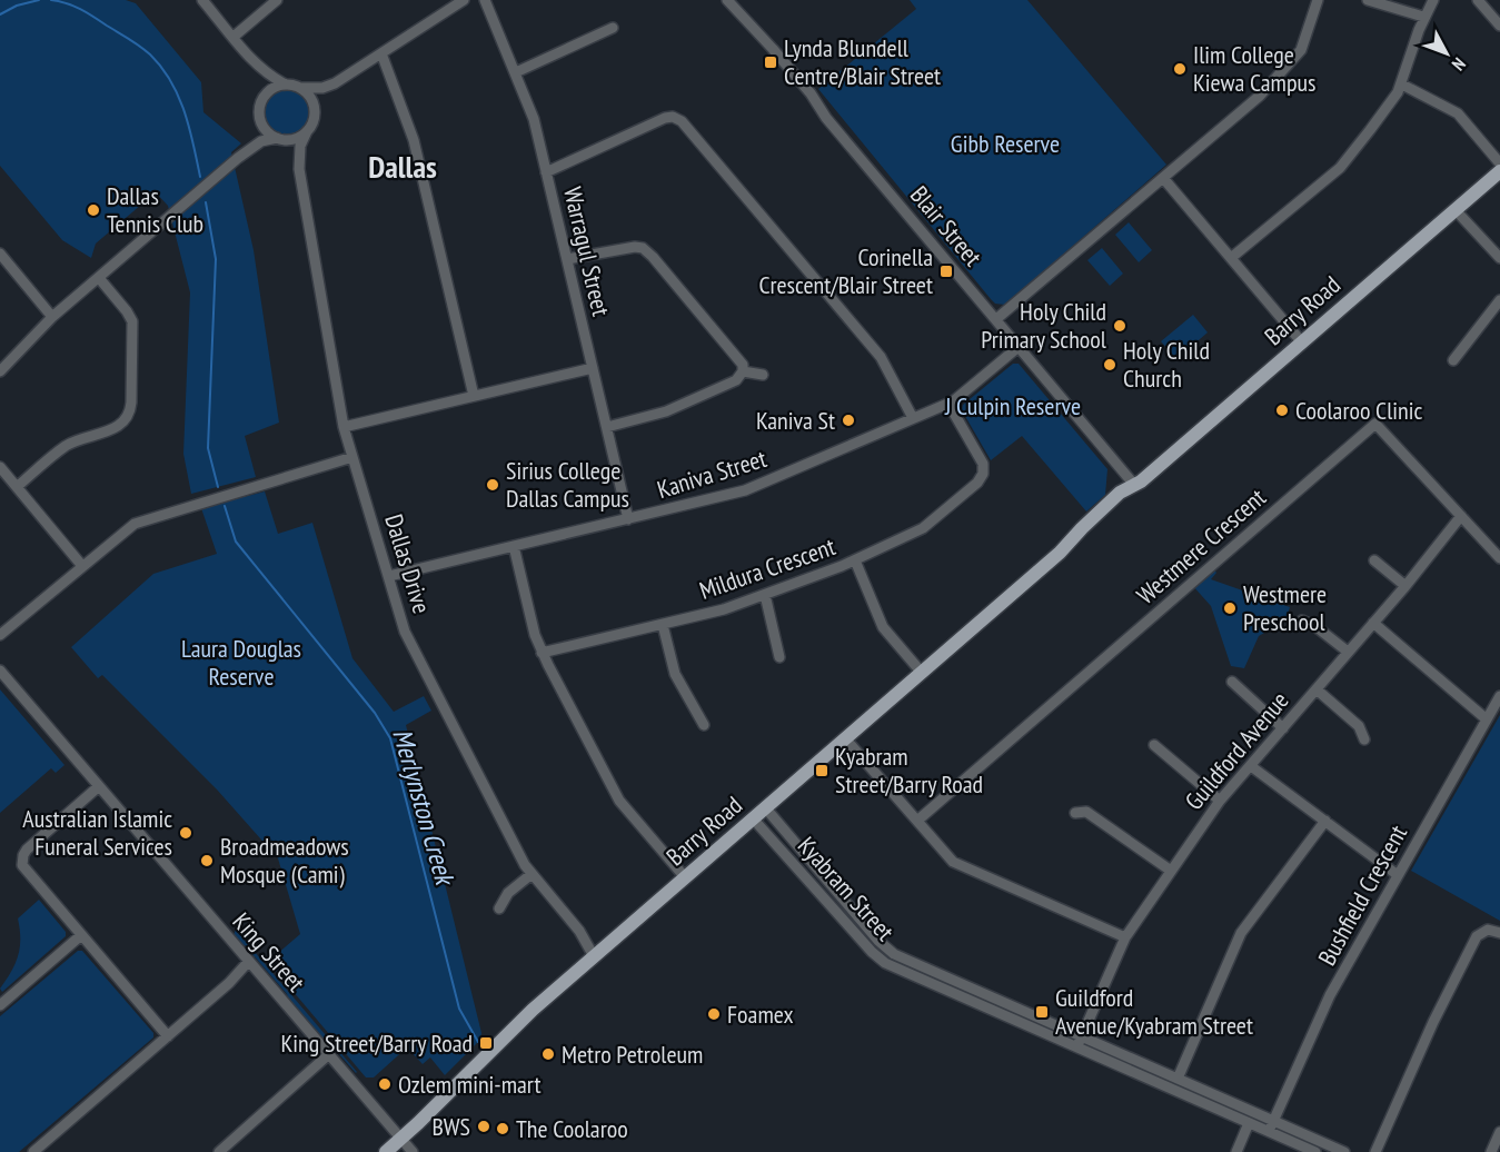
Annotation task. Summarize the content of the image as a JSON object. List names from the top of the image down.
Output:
{
  "streets": {
    "main road": ["Barry Road"],
    "street": [
      "Blair Street",
      "Warragul Street",
      "Kaniva Street",
      "Westmere Crescent",
      "Dallas Drive",
      "Mildura Crescent",
      "Guildford Avenue",
      "Kyabram Street",
      "Bushfield Crescent",
      "King Street"
    ]
  },
  "crossings": [
    ["Blair Street", "Barry Road"],
    ["Blair Street", "Kaniva Street"],
    ["Warragul Street", "Kaniva Street"],
    ["Barry Road", "Dallas Drive"],
    ["Barry Road", "Kyabram Street"],
    ["Barry Road", "King Street"],
    ["Kaniva Street", "Dallas Drive"],
    ["Westmere Crescent", "Guildford Avenue"],
    ["Guildford Avenue", "Kyabram Street"],
    ["Kyabram Street", "Bushfield Crescent"]
  ],
  "districts": ["Dallas"],
  "water": ["Merlynston Creek"],
  "parks": ["Gibb Reserve", "J Culpin Reserve", "Laura Douglas Reserve"],
  "places": {
    "transit": [
      "Lynda Blundell Centre/Blair Street",
      "Corinella Crescent/Blair Street",
      "Kyabram Street/Barry Road",
      "Guildford Avenue/Kyabram Street",
      "King Street/Barry Road"
    ],
    "other": [
      "Ilim College Kiewa Campus",
      "Dallas Tennis Club",
      "Holy Child Primary School",
      "Holy Child Church",
      "Coolaroo Clinic",
      "Kaniva St",
      "Sirius College Dallas Campus",
      "Westmere Preschool",
      "Australian Islamic Funeral Services",
      "Broadmeadows Mosque (Cami)",
      "Foamex",
      "Metro Petroleum",
      "Ozlem mini-mart",
      "BWS",
      "The Coolaroo"
    ]
  },
  "north": "bottom right"
}
